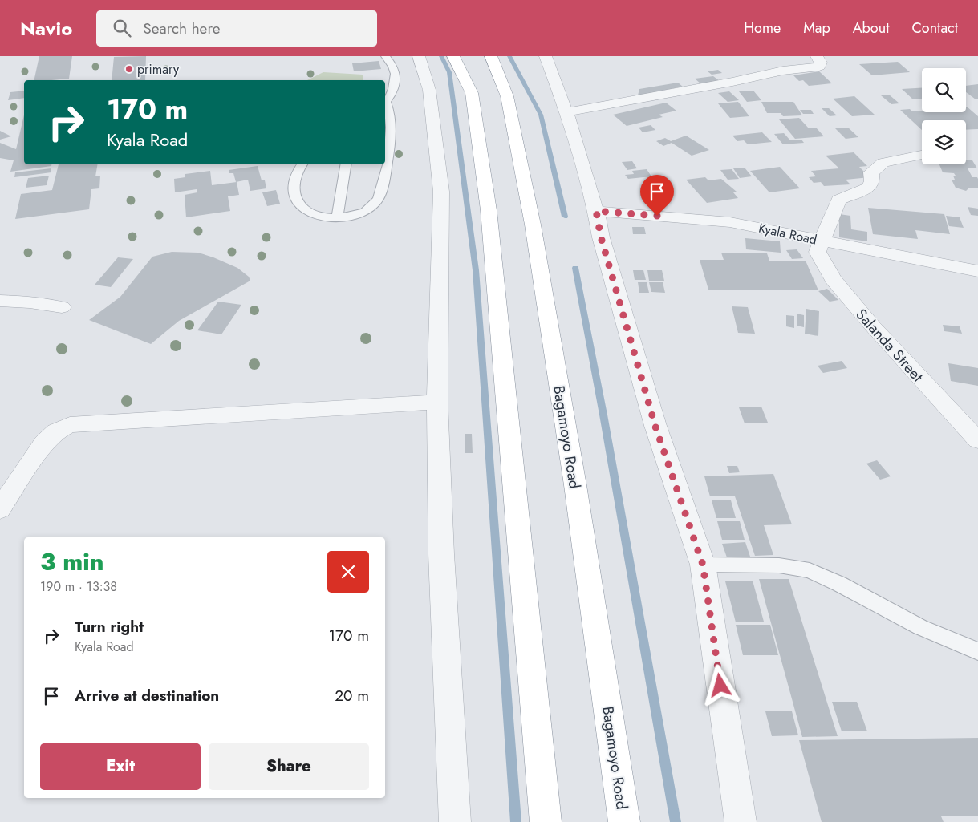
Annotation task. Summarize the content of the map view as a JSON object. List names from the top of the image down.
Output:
{
  "streets": {
    "highway": ["Bagamoyo Road"],
    "street": ["Kyala Road", "Salanda Street"]
  },
  "crossings": [
    ["Kyala Road", "Salanda Street"]
  ],
  "places": ["primary"],
  "page": {
    "header": "Navio",
    "search": "Search here",
    "nav": [
      "Home",
      "Map",
      "About",
      "Contact"
    ],
    "turn": ["170 m", "Kyala Road"],
    "heading": ["3 min", "190 m · 13:38"],
    "list": [
      {
        "name": "Turn right",
        "note": "Kyala Road",
        "value": "170 m"
      },
      {
        "name": "Arrive at destination",
        "value": "20 m"
      }
    ],
    "buttons": ["Exit", "Share"]
  }
}
